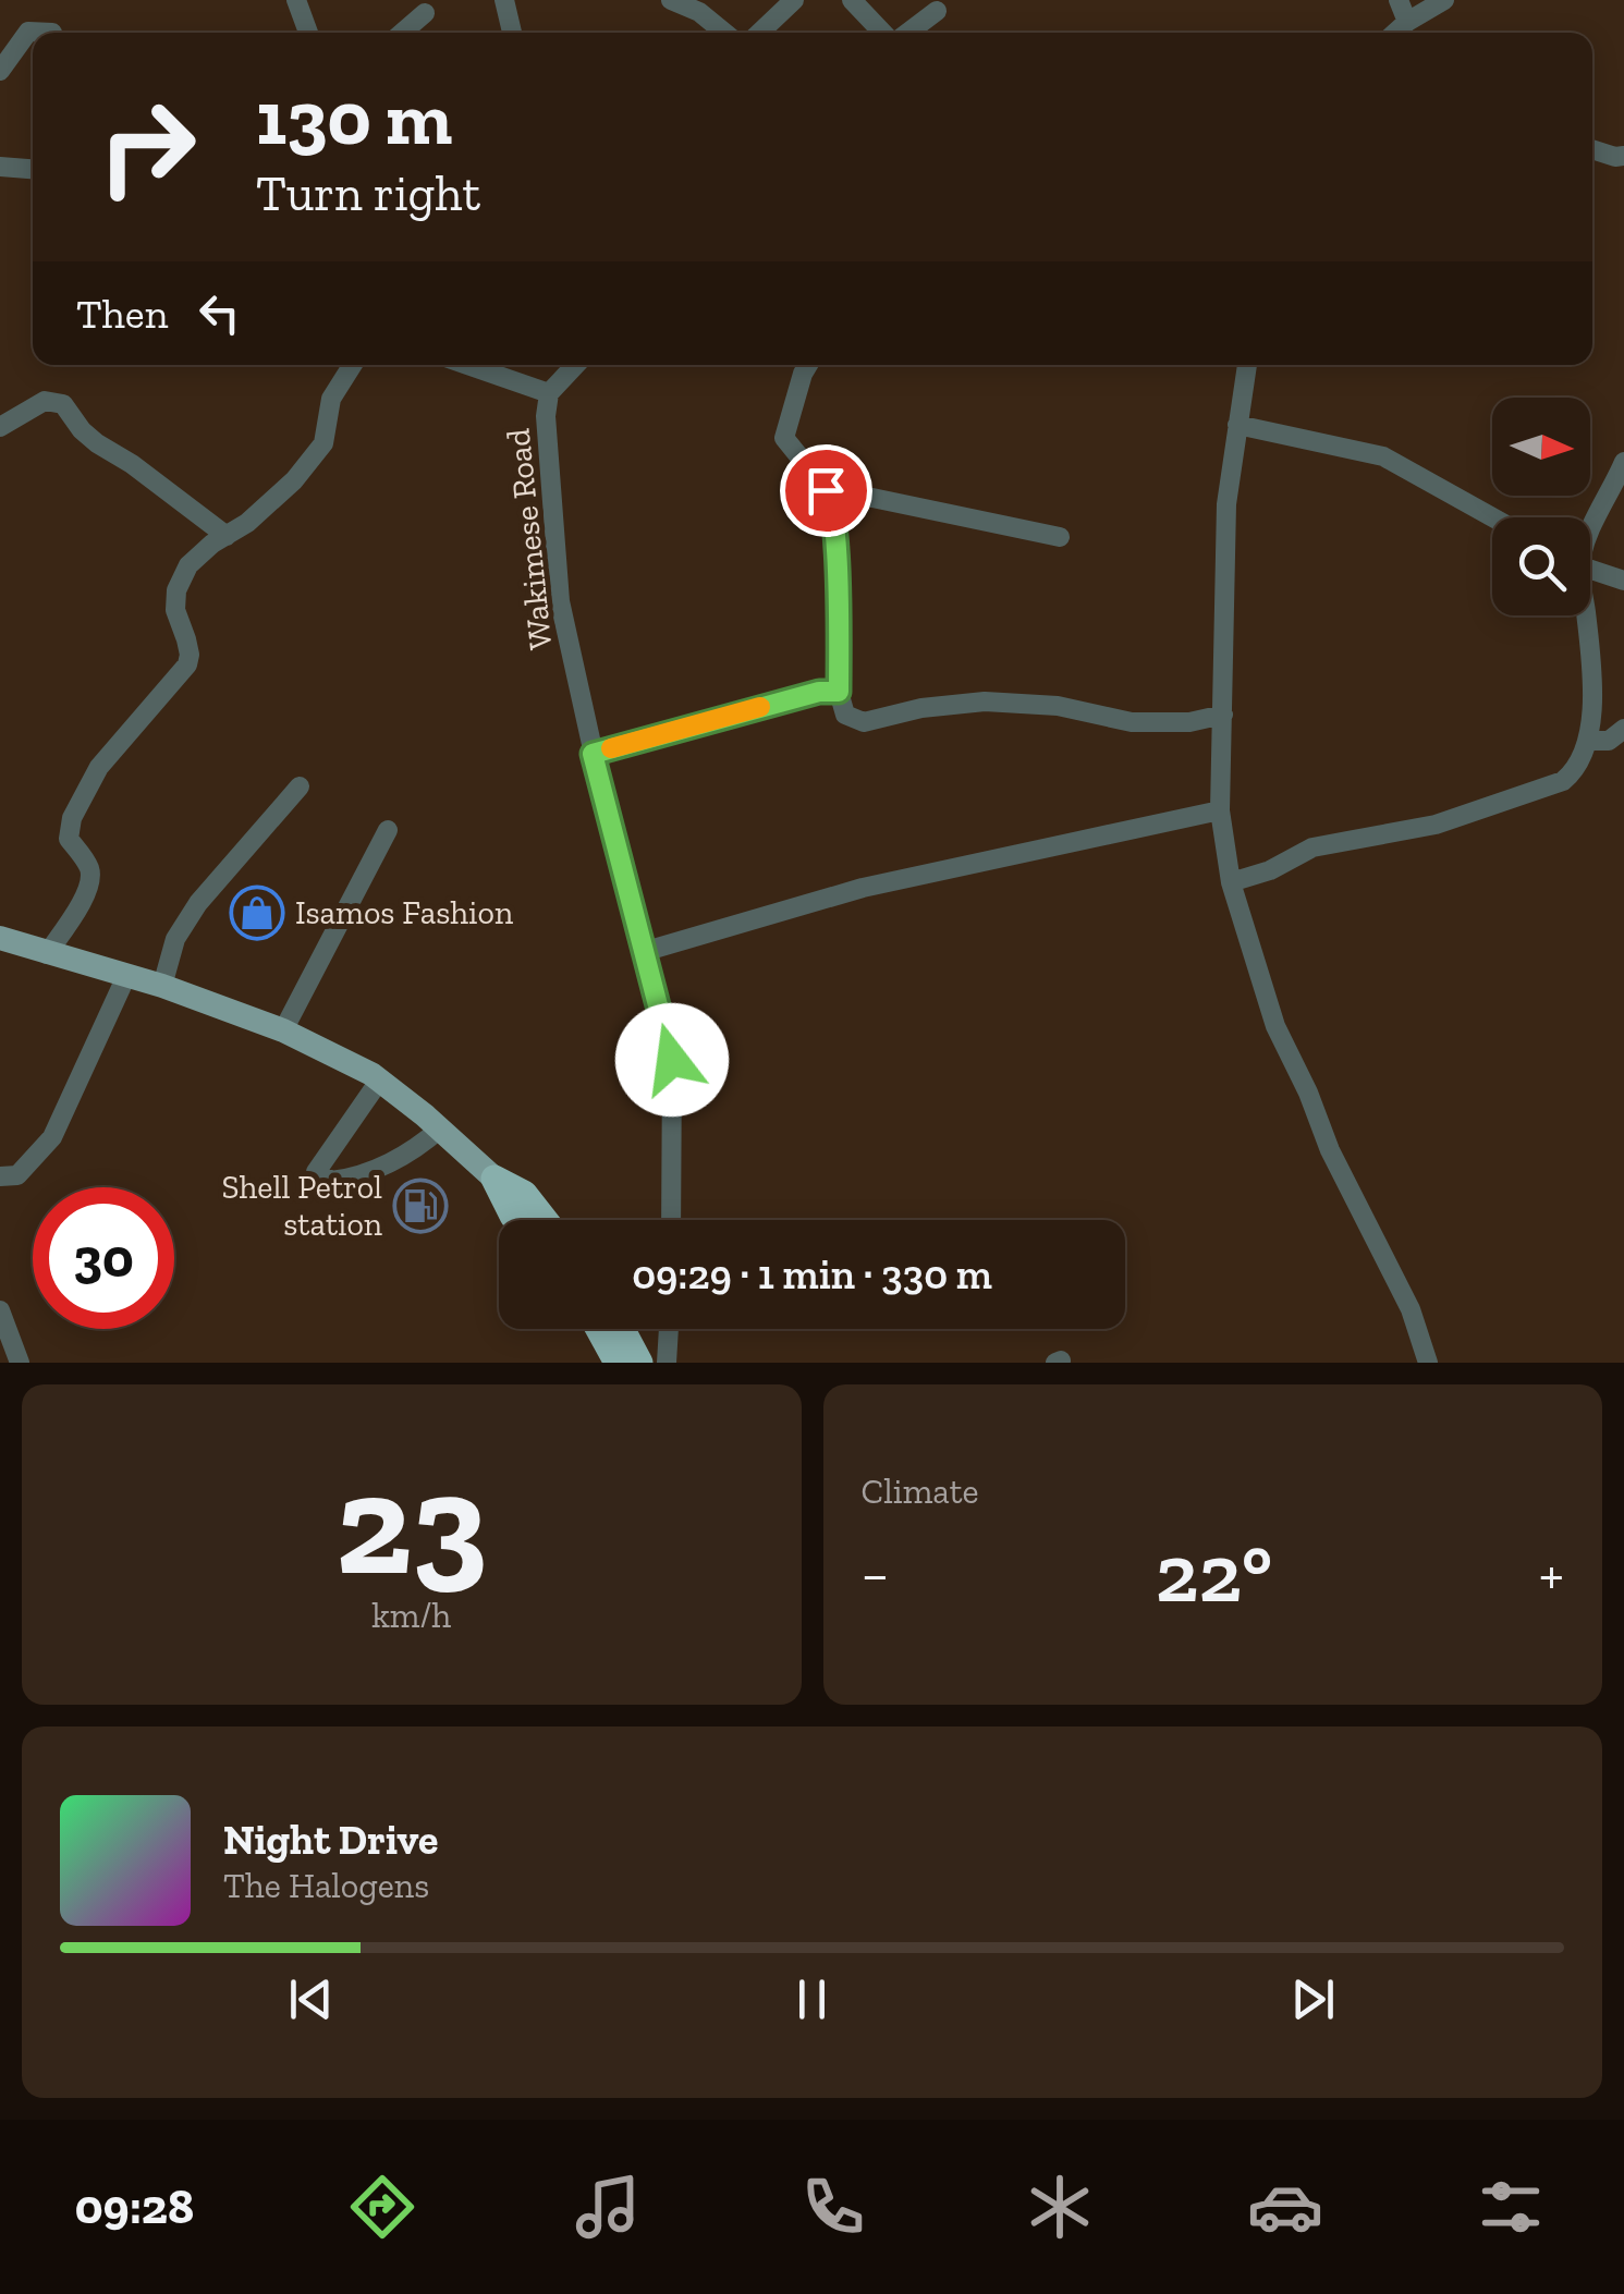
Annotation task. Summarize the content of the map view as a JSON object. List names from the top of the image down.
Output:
{
  "streets": {
    "street": ["Wakimese Road"]
  },
  "places": {
    "shop": ["Isamos Fashion"],
    "fuel station": ["Shell Petrol station"]
  },
  "north": "right",
  "page": {
    "turn": ["130 m", "Turn right"],
    "then": "Then",
    "limit": "30",
    "trip": "09:29 · 1 min · 330 m",
    "tile": [
      ["23", "km/h"],
      "Climate"
    ],
    "heat": ["−", "22°", "+"],
    "song": ["Night Drive", "The Halogens"],
    "tabs": "09:28"
  }
}
